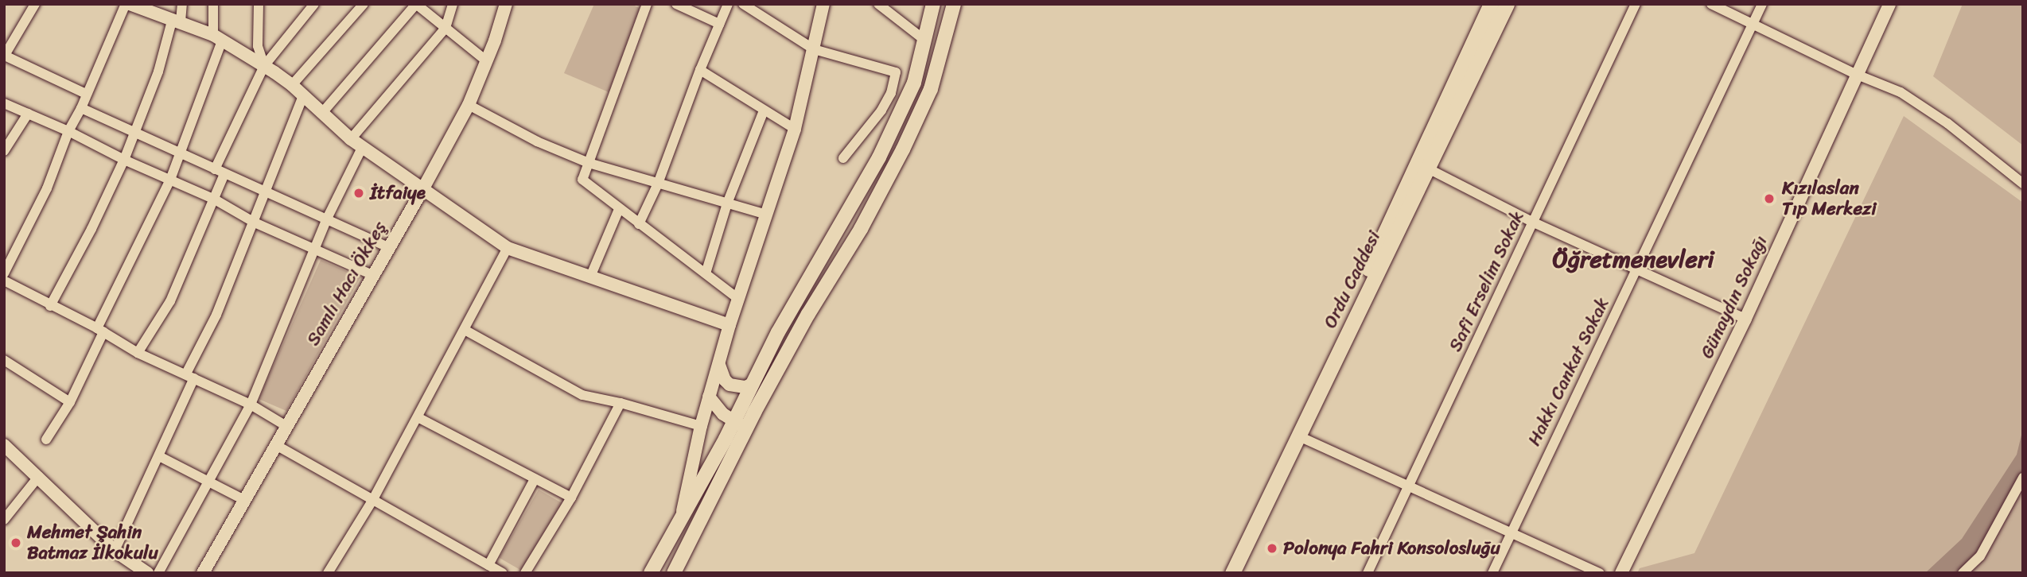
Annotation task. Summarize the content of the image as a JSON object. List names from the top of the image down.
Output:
{
  "streets": {
    "main road": ["Ordu Caddesi"],
    "street": [
      "Safi Erselim Sokak",
      "Samlı Hacı Ökkeş",
      "Günaydın Sokağı",
      "Hakkı Cankat Sokak"
    ]
  },
  "districts": ["Öğretmenevleri"],
  "places": [
    "İtfaiye",
    "Kızılaslan Tıp Merkezi",
    "Mehmet Şahin Batmaz İlkokulu",
    "Polonya Fahri Konsolosluğu"
  ]
}
